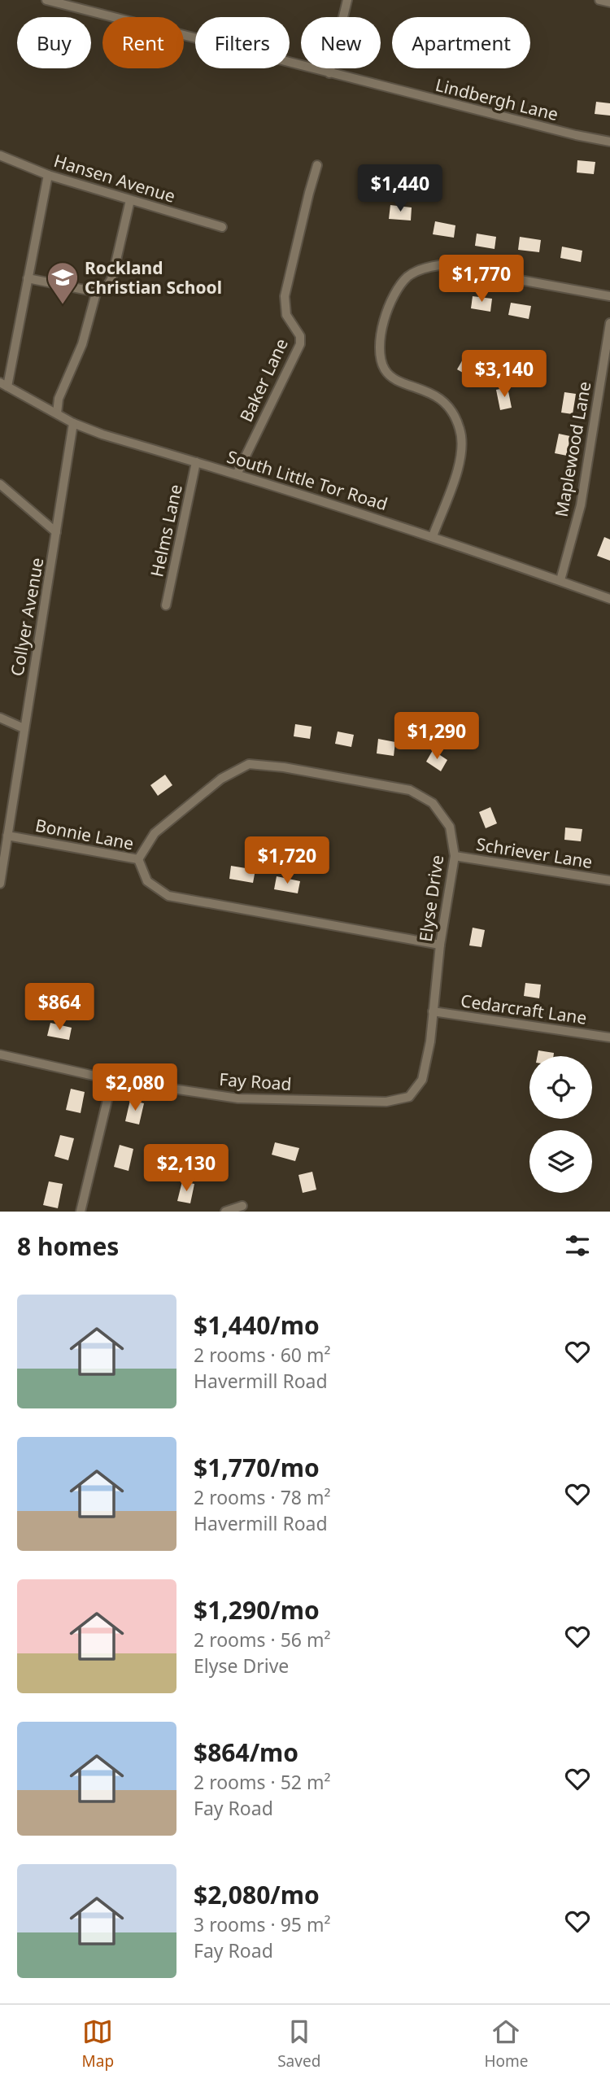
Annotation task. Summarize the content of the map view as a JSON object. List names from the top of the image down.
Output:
{
  "streets": {
    "street": [
      "Lindbergh Lane",
      "Hansen Avenue",
      "Baker Lane",
      "Maplewood Lane",
      "South Little Tor Road",
      "Helms Lane",
      "Collyer Avenue",
      "Bonnie Lane",
      "Schriever Lane",
      "Elyse Drive",
      "Cedarcraft Lane",
      "Fay Road"
    ]
  },
  "crossings": [
    ["Baker Lane", "South Little Tor Road"],
    ["Maplewood Lane", "South Little Tor Road"],
    ["South Little Tor Road", "Helms Lane"],
    ["South Little Tor Road", "Collyer Avenue"],
    ["Collyer Avenue", "Bonnie Lane"],
    ["Bonnie Lane", "Elyse Drive"],
    ["Schriever Lane", "Elyse Drive"],
    ["Elyse Drive", "Cedarcraft Lane"],
    ["Elyse Drive", "Fay Road"]
  ],
  "places": {
    "school or university": ["Rockland Christian School"]
  },
  "page": {
    "chip": [
      "Buy",
      "Rent",
      "Filters",
      "New",
      "Apartment"
    ],
    "price": [
      "$1,440",
      "$1,770",
      "$3,140",
      "$1,290",
      "$1,720",
      "$864",
      "$2,080",
      "$2,130"
    ],
    "heading": "8 homes",
    "list": [
      {
        "name": "$1,440/mo",
        "note": "2 rooms · 60 m² · Havermill Road"
      },
      {
        "name": "$1,770/mo",
        "note": "2 rooms · 78 m² · Havermill Road"
      },
      {
        "name": "$1,290/mo",
        "note": "2 rooms · 56 m² · Elyse Drive"
      },
      {
        "name": "$864/mo",
        "note": "2 rooms · 52 m² · Fay Road"
      },
      {
        "name": "$2,080/mo",
        "note": "3 rooms · 95 m² · Fay Road"
      }
    ],
    "tabs": ["Map", "Saved", "Home"]
  }
}
